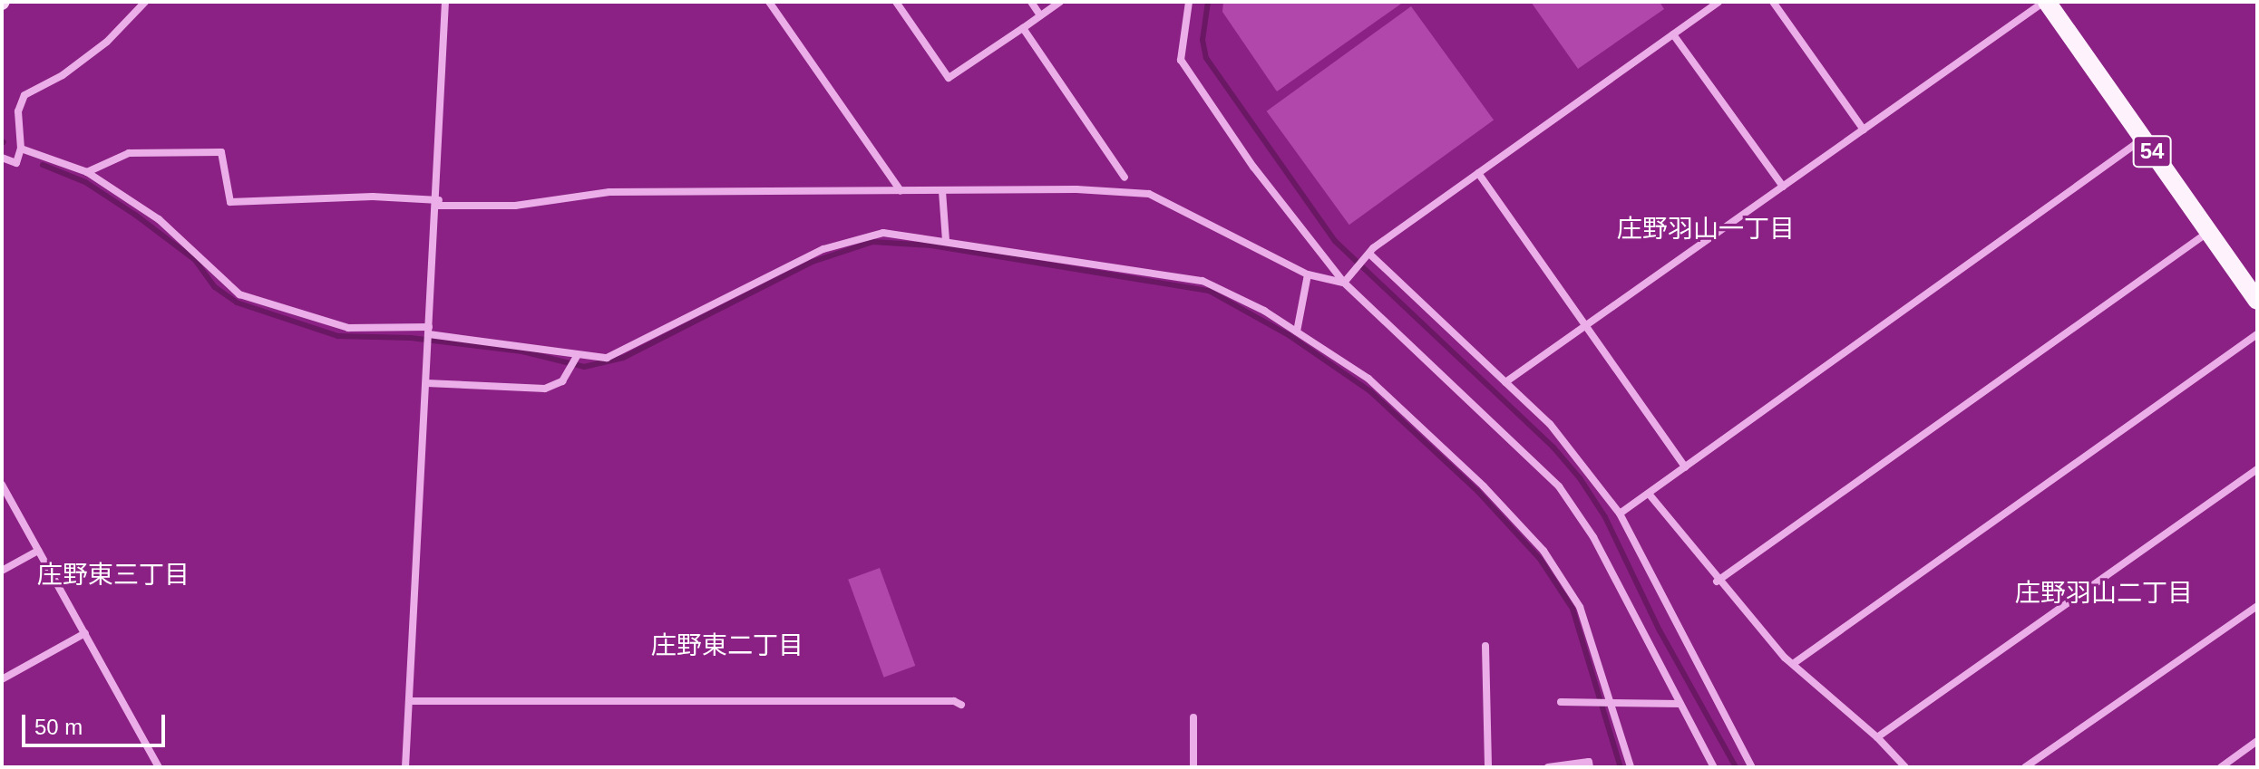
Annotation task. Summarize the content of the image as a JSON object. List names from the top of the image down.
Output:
{
  "streets": {
    "main road": ["54"]
  },
  "districts": [
    "庄野羽山一丁目",
    "庄野東三丁目",
    "庄野羽山二丁目",
    "庄野東二丁目"
  ],
  "scale_bar": "50 m"
}
